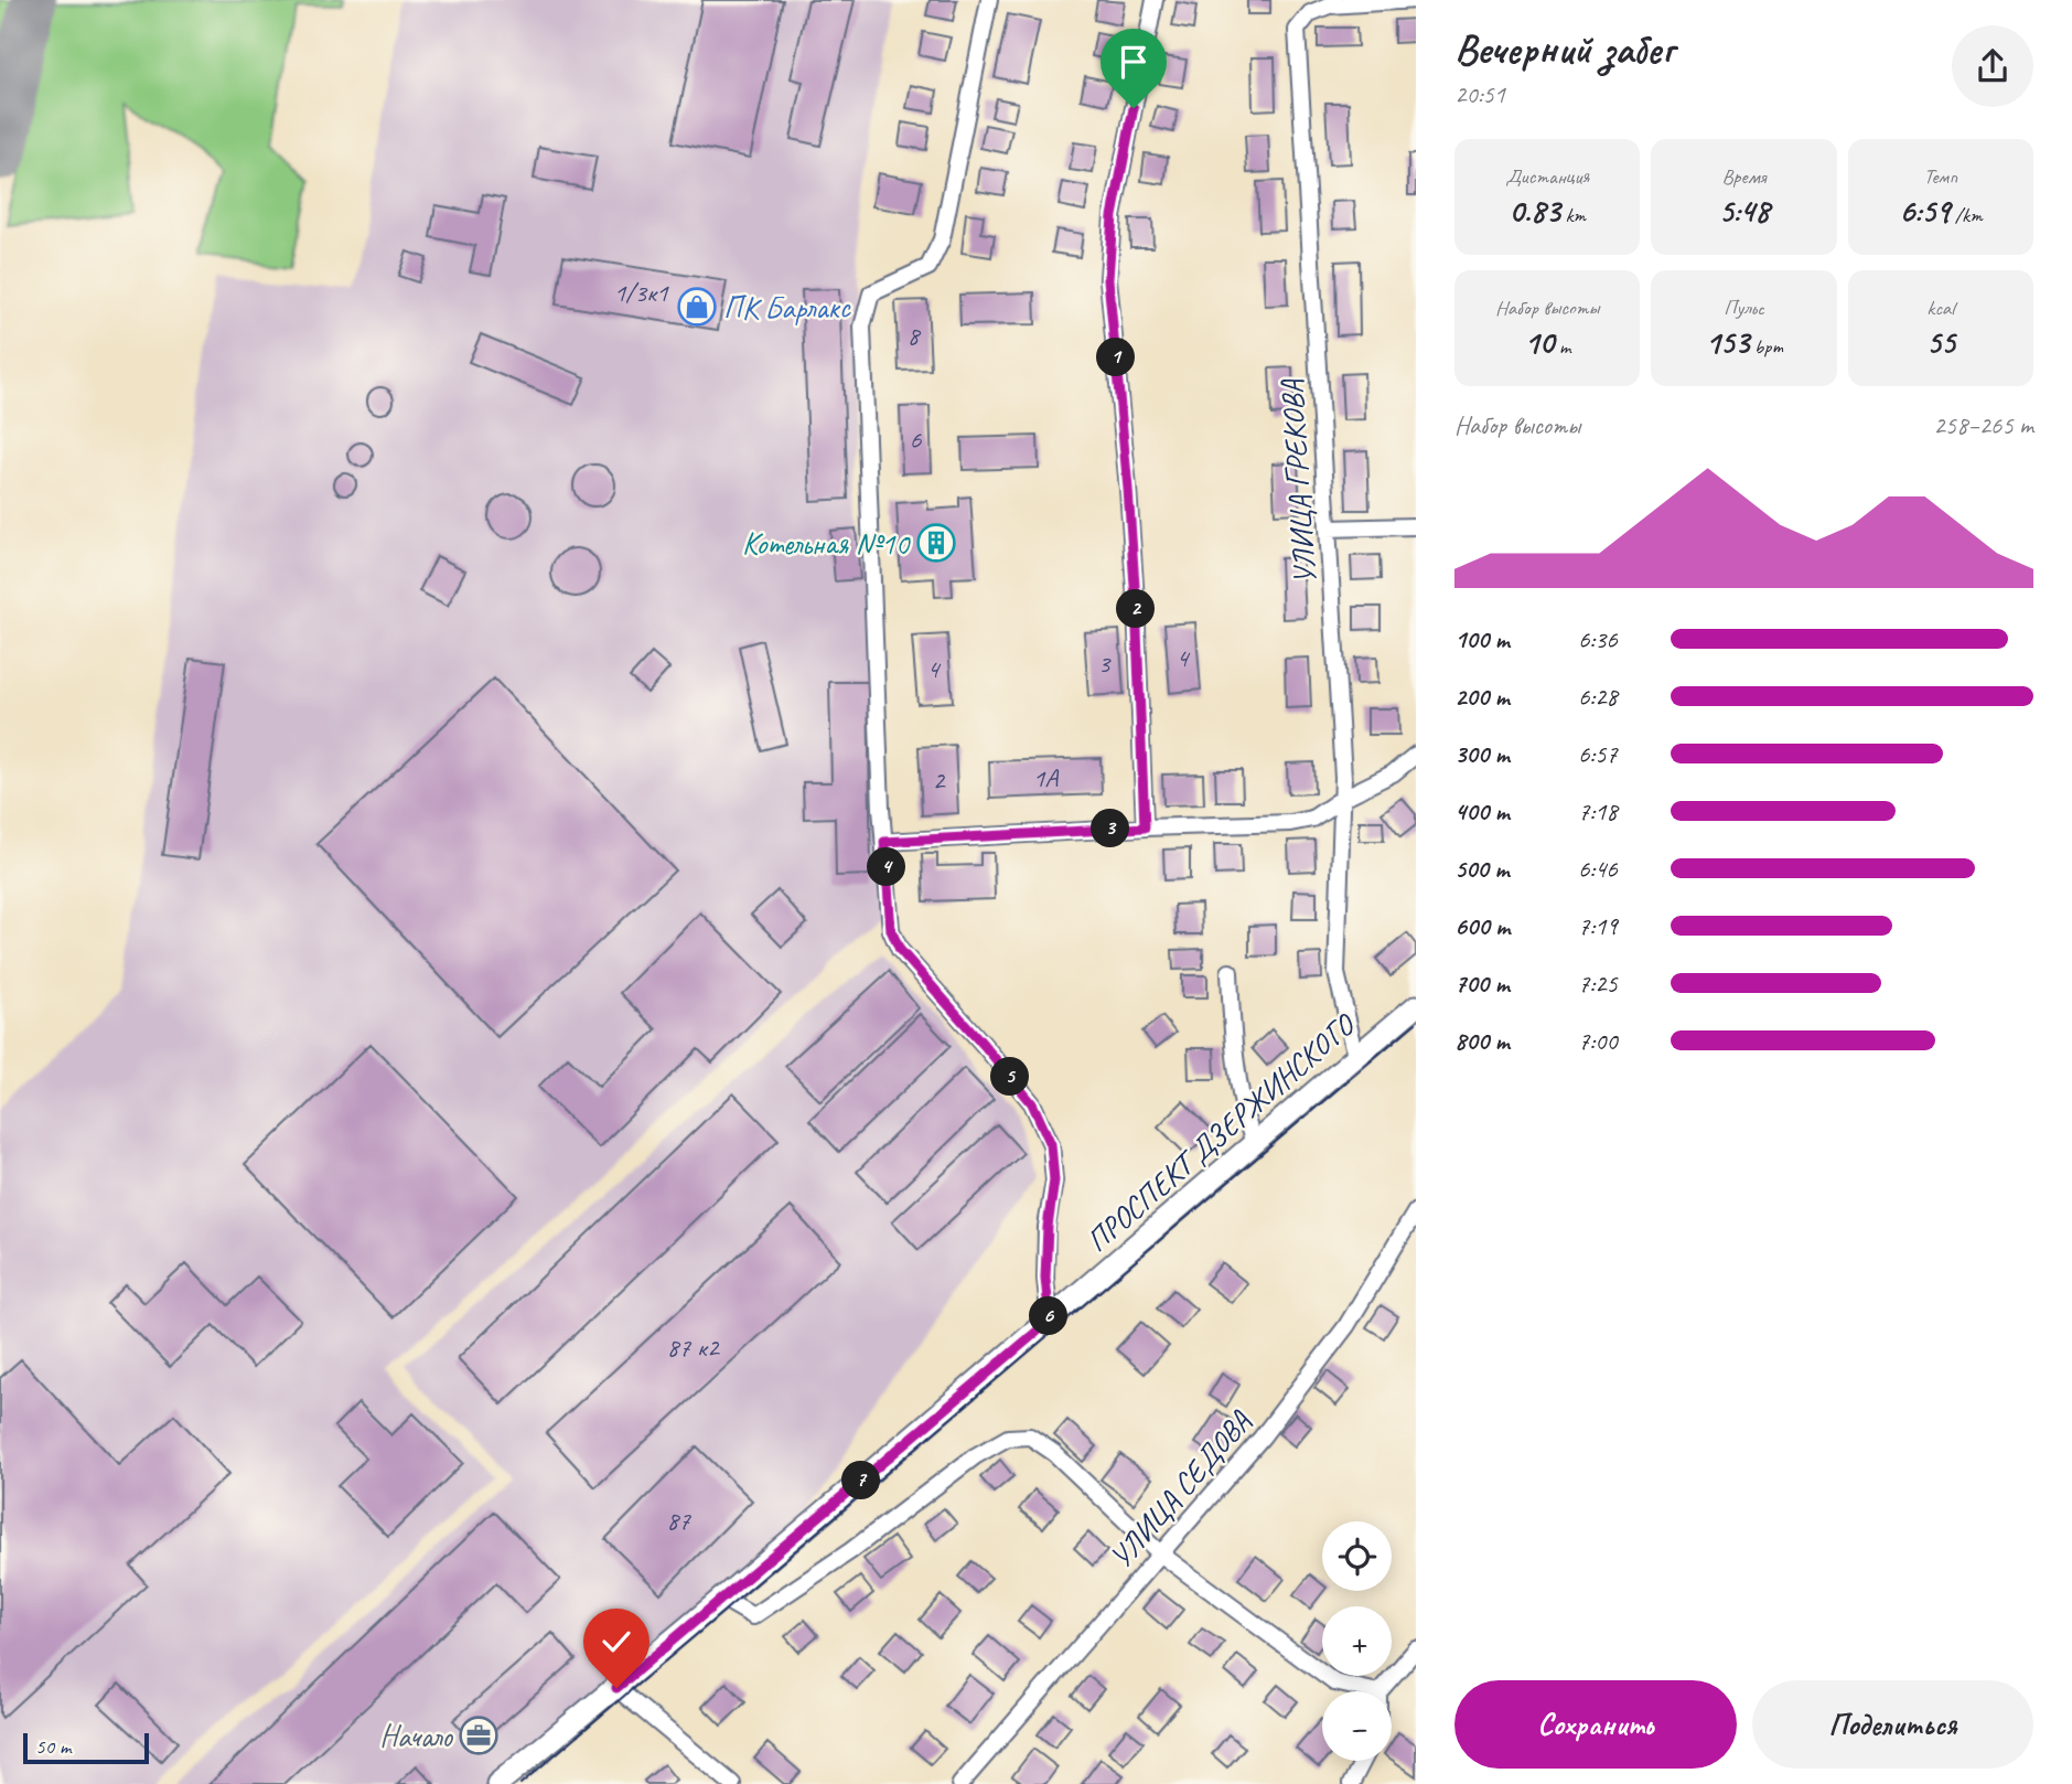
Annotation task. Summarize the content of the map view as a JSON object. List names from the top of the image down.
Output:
{
  "streets": {
    "main road": ["ПРОСПЕКТ ДЗЕРЖИНСКОГО"],
    "street": ["УЛИЦА ГРЕКОВА", "УЛИЦА СЕДОВА"]
  },
  "crossings": [
    ["УЛИЦА ГРЕКОВА", "ПРОСПЕКТ ДЗЕРЖИНСКОГО"]
  ],
  "places": {
    "shop": ["ПК Барлакс"],
    "building": ["Котельная №10"],
    "office": ["Начало"]
  },
  "house_numbers": [
    "1/3к1",
    "8",
    "6",
    "4",
    "3",
    "4",
    "1А",
    "2",
    "87 к2",
    "87"
  ],
  "scale_bar": "50 m",
  "page": {
    "heading": ["Вечерний забег", "20:51"],
    "stats": [
      ["Дистанция", "0.83 km"],
      ["Время", "5:48"],
      ["Темп", "6:59 /km"],
      ["Набор высоты", "10 m"],
      ["Пульс", "153 bpm"],
      ["kcal", "55"]
    ],
    "pins": [
      "1",
      "2",
      "3",
      "4",
      "5",
      "6",
      "7"
    ],
    "chart": ["Набор высоты", "258–265 m"],
    "list": [
      {
        "name": "100 m",
        "note": "6:36"
      },
      {
        "name": "200 m",
        "note": "6:28"
      },
      {
        "name": "300 m",
        "note": "6:57"
      },
      {
        "name": "400 m",
        "note": "7:18"
      },
      {
        "name": "500 m",
        "note": "6:46"
      },
      {
        "name": "600 m",
        "note": "7:19"
      },
      {
        "name": "700 m",
        "note": "7:25"
      },
      {
        "name": "800 m",
        "note": "7:00"
      }
    ],
    "map_buttons": ["+", "−"],
    "buttons": ["Сохранить", "Поделиться"],
    "scale": "50 m"
  }
}
